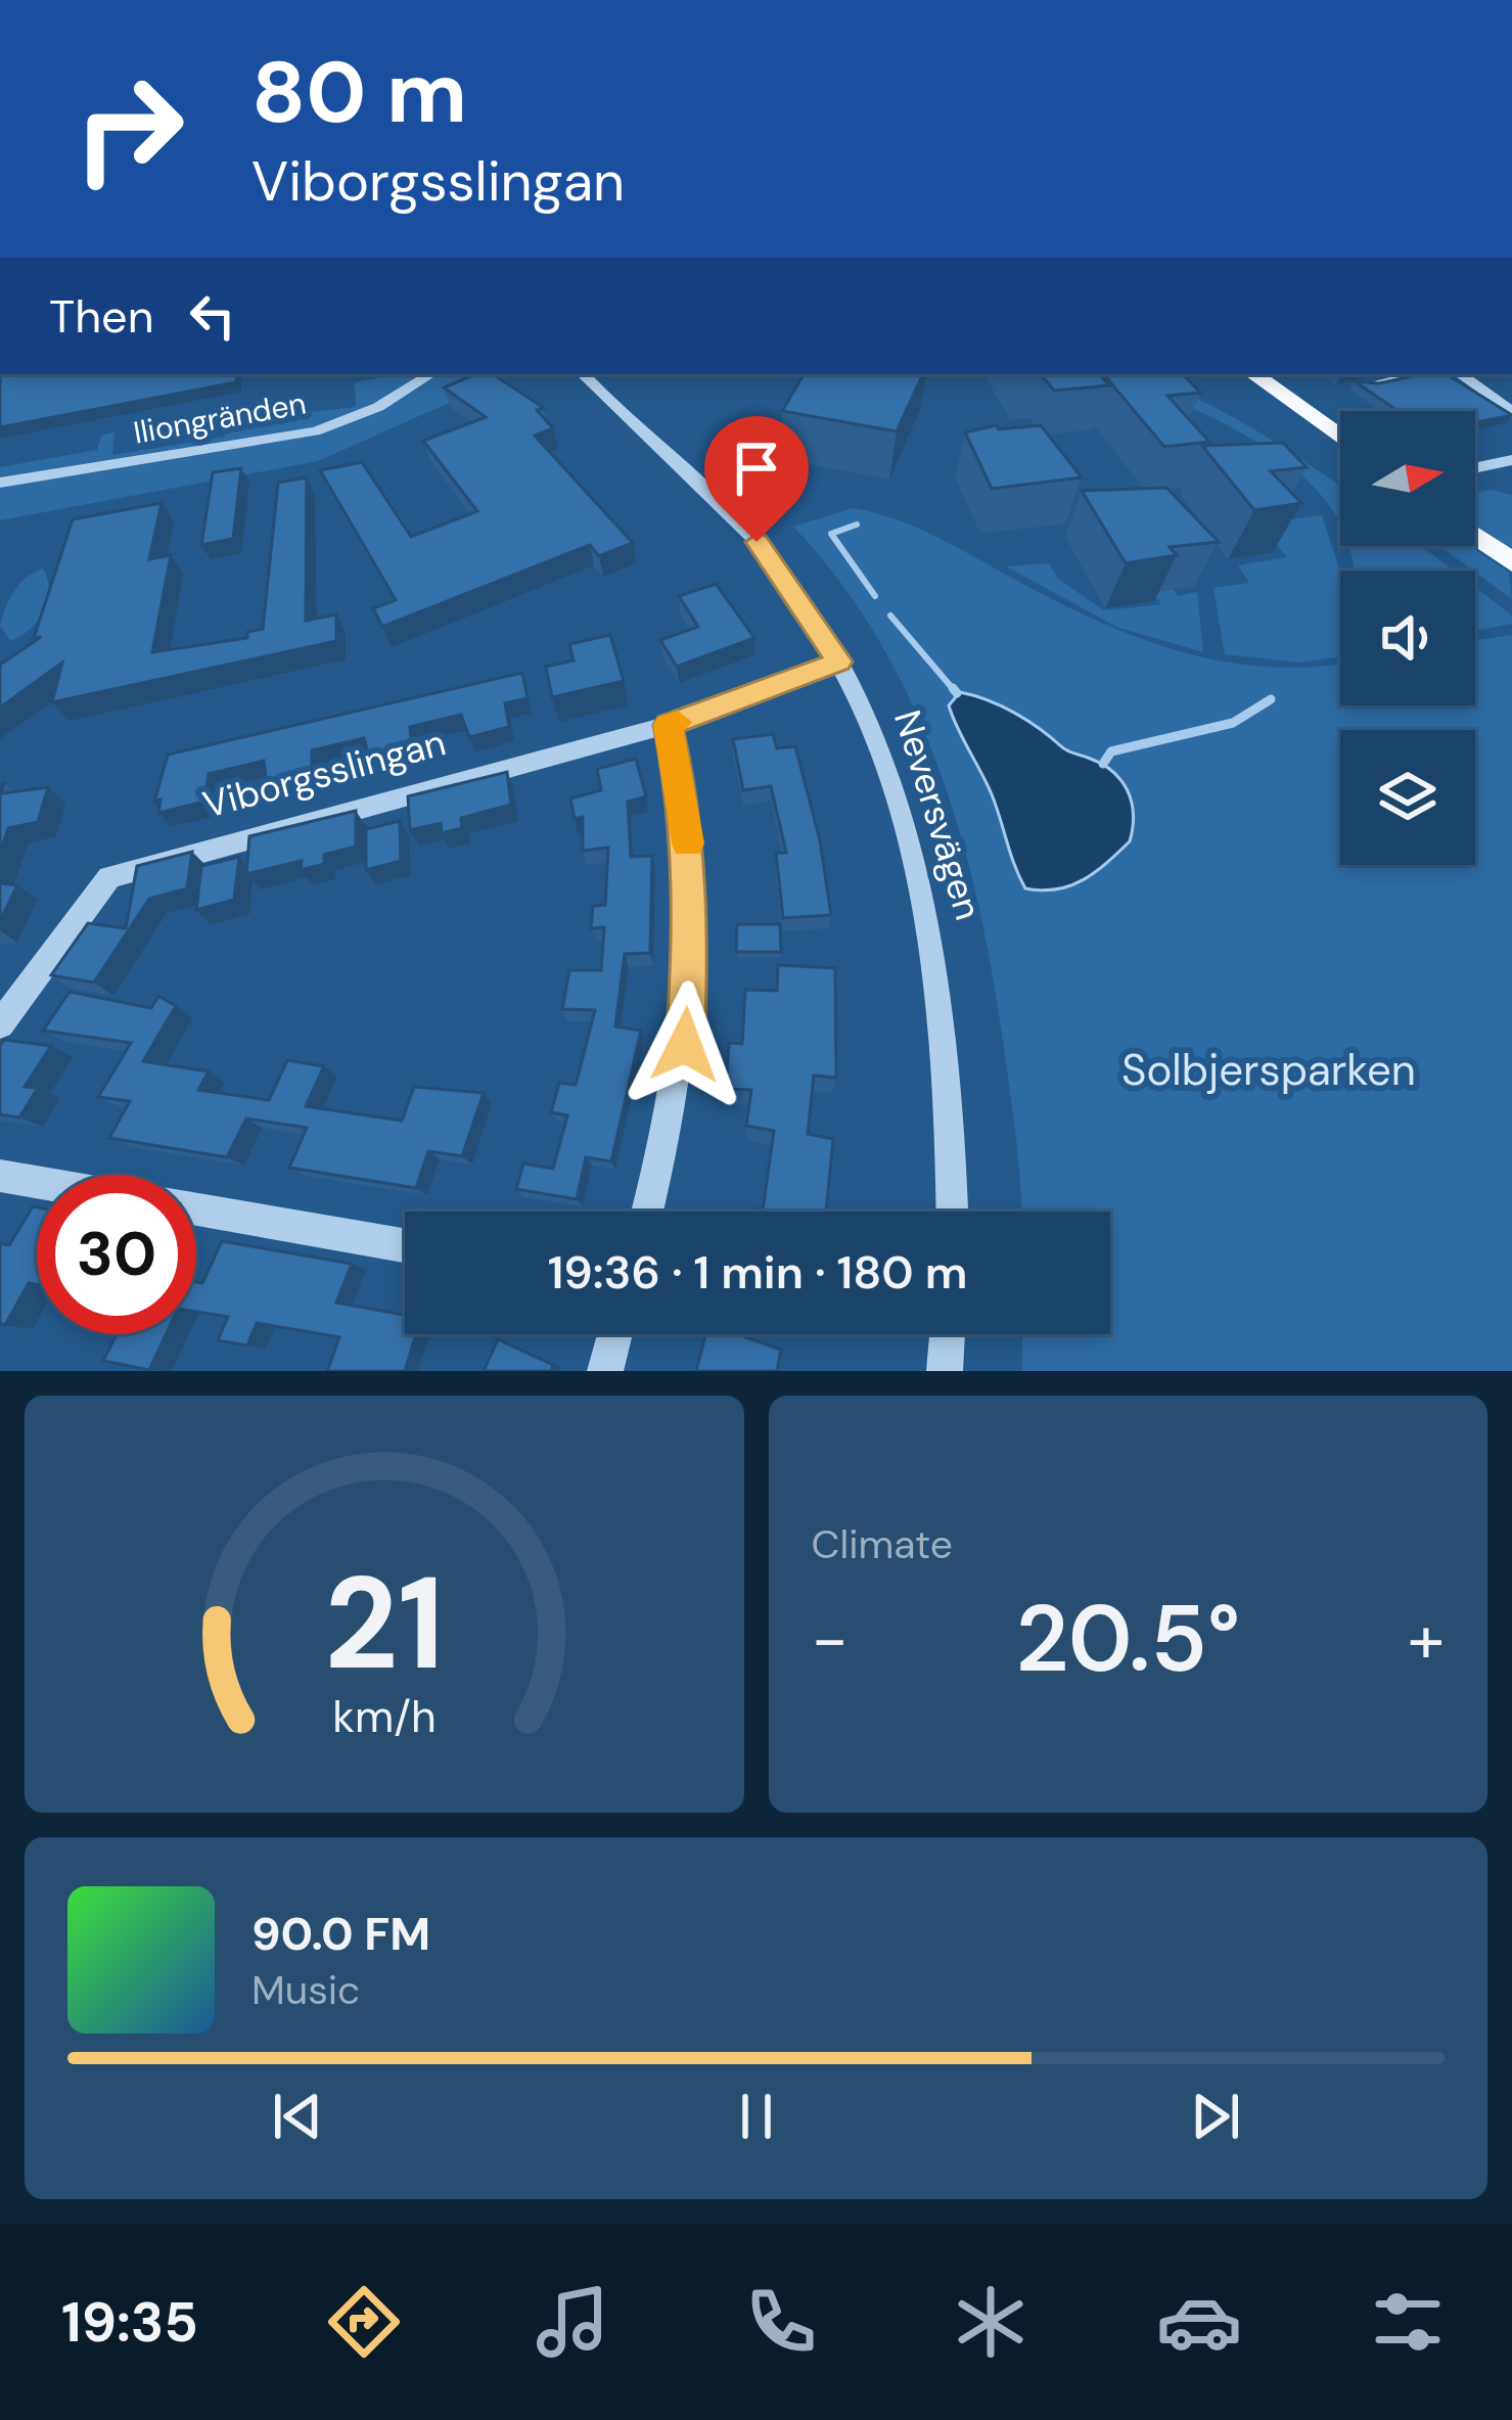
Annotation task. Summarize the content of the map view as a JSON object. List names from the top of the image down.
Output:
{
  "streets": {
    "street": ["Iliongränden", "Viborgsslingan", "Neversvägen"]
  },
  "crossings": [
    ["Viborgsslingan", "Neversvägen"]
  ],
  "parks": ["Solbjersparken"],
  "north": "right",
  "page": {
    "turn": ["80 m", "Viborgsslingan"],
    "then": "Then",
    "limit": "30",
    "trip": "19:36 · 1 min · 180 m",
    "tile": "Climate",
    "heat": ["−", "20.5°", "+"],
    "song": ["90.0 FM", "Music"],
    "tabs": "19:35",
    "gauge": ["21", "km/h"]
  }
}
